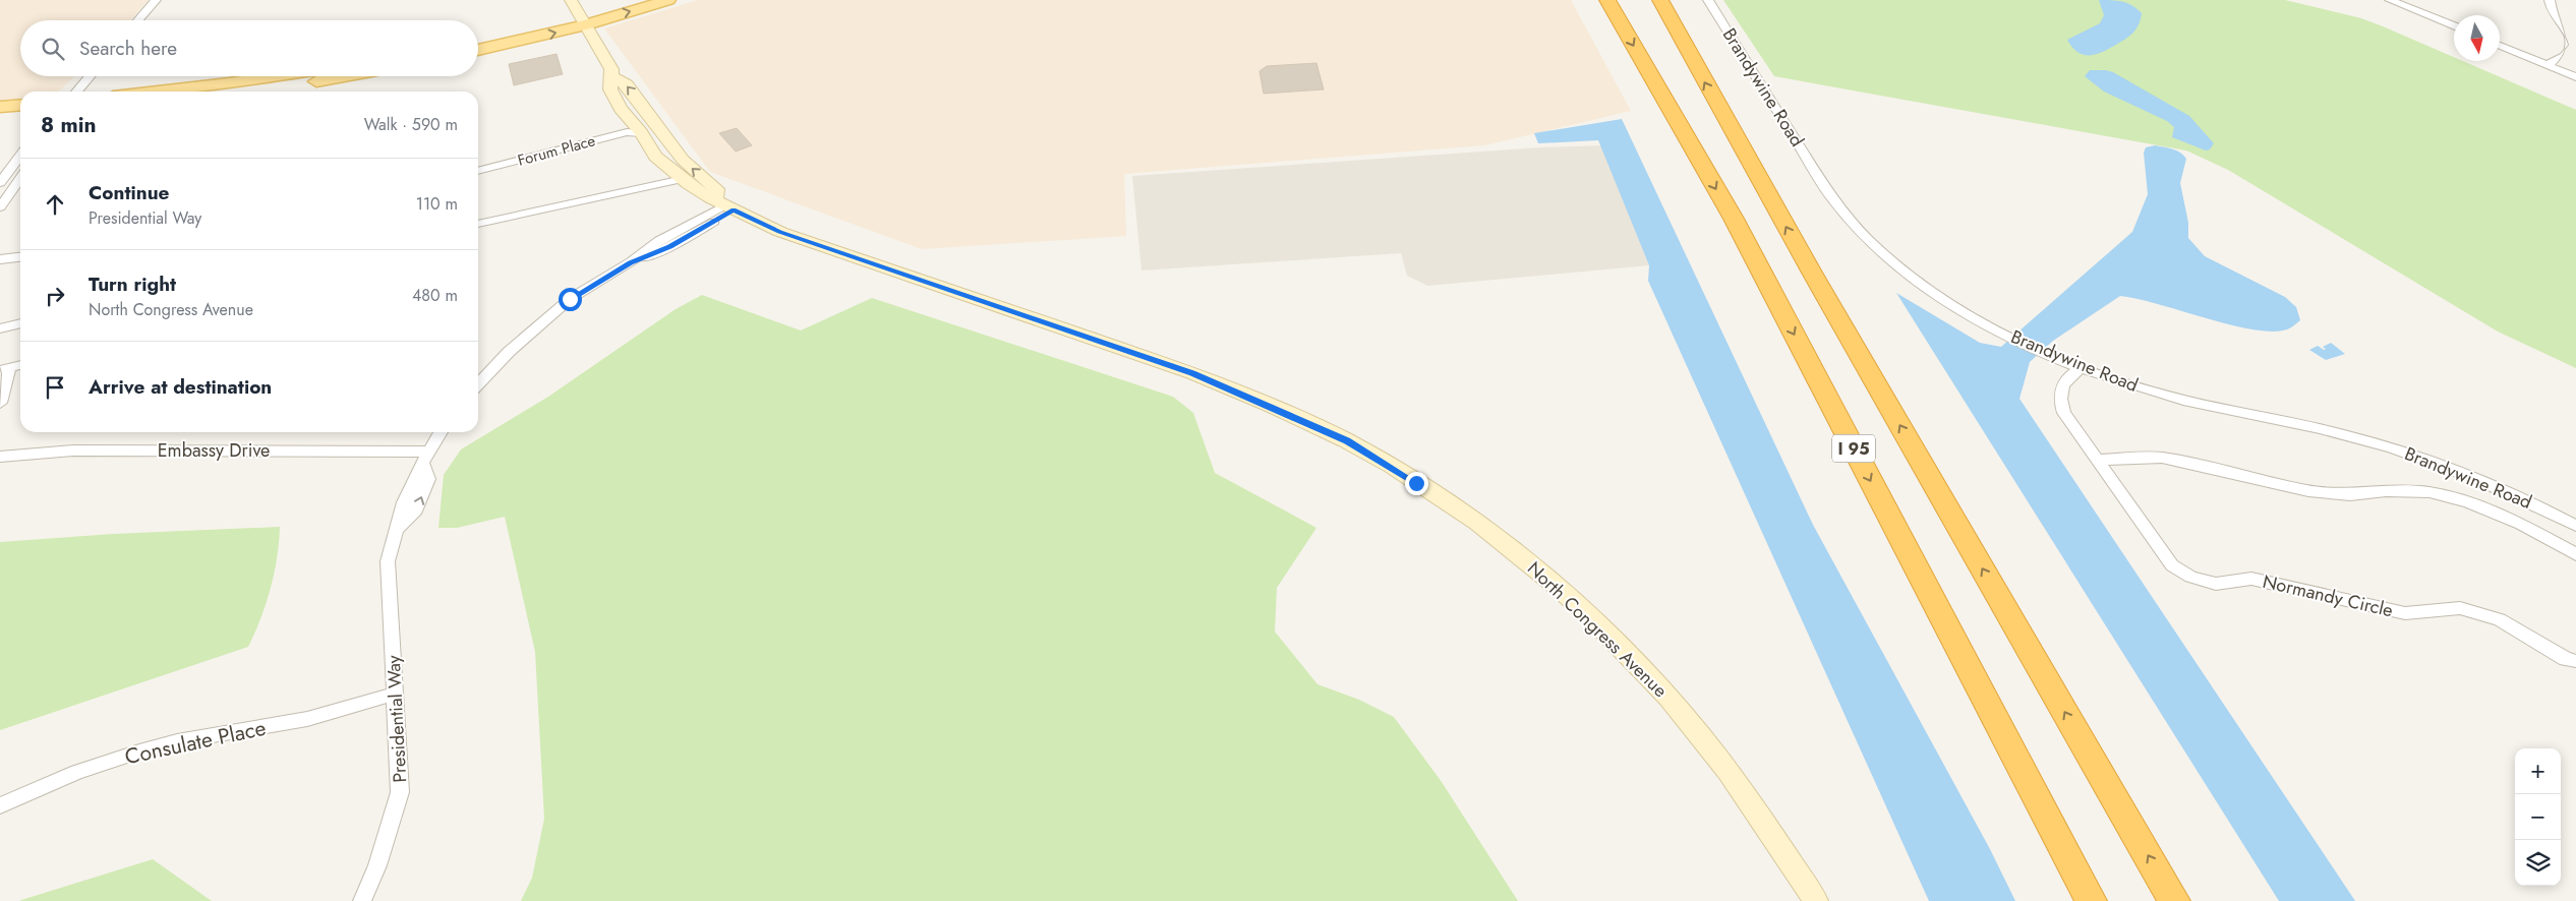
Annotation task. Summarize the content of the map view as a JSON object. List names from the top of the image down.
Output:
{
  "streets": {
    "highway": ["I 95"],
    "street": [
      "Brandywine Road",
      "Forum Place",
      "Embassy Drive",
      "Normandy Circle",
      "North Congress Avenue",
      "Presidential Way",
      "Consulate Place"
    ]
  },
  "crossings": [
    ["Brandywine Road", "Normandy Circle"],
    ["Forum Place", "North Congress Avenue"],
    ["Embassy Drive", "Presidential Way"],
    ["Presidential Way", "Consulate Place"]
  ],
  "north": "bottom",
  "page": {
    "search": "Search here",
    "heading": ["8 min", "Walk · 590 m"],
    "list": [
      ["Continue", "Presidential Way", "110 m"],
      ["Turn right", "North Congress Avenue", "480 m"],
      "Arrive at destination"
    ],
    "map_buttons": ["+", "−"]
  }
}
